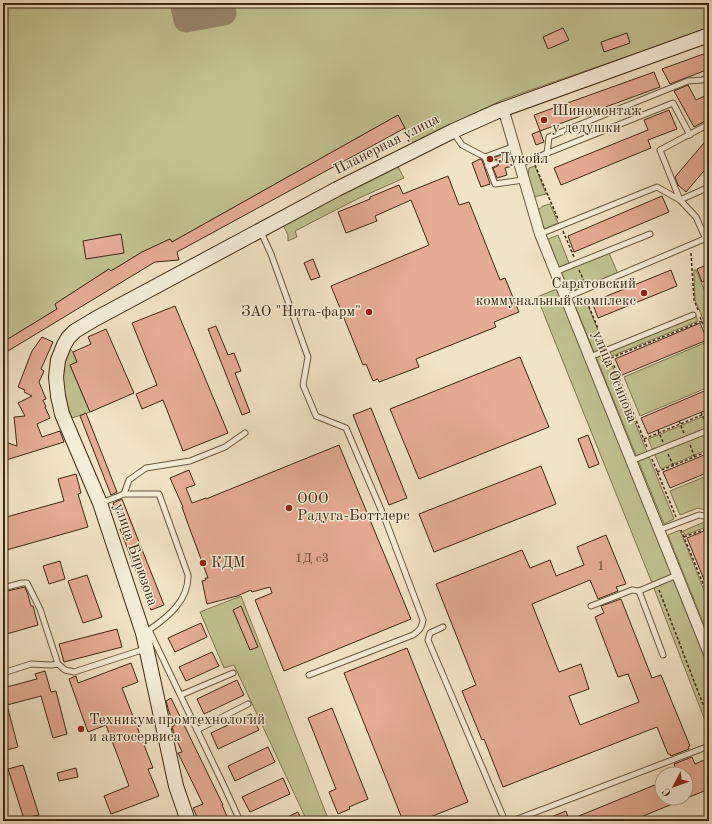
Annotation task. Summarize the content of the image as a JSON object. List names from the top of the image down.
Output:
{
  "streets": {
    "main road": ["Планерная улица", "улица Бирюзова"],
    "street": ["улица Осипова"]
  },
  "crossings": [
    ["Планерная улица", "улица Осипова"],
    ["Планерная улица", "улица Бирюзова"]
  ],
  "places": [
    "Шиномонтаж у дедушки",
    "Лукойл",
    "Саратовский коммунальный комплекс",
    "ЗАО \"Нита-фарм\"",
    "ООО Радуга-Боттлерс",
    "КДМ",
    "Техникум промтехнологий и автосервиса"
  ],
  "house_numbers": ["1Д с3", "1"],
  "north": "bottom left"
}
